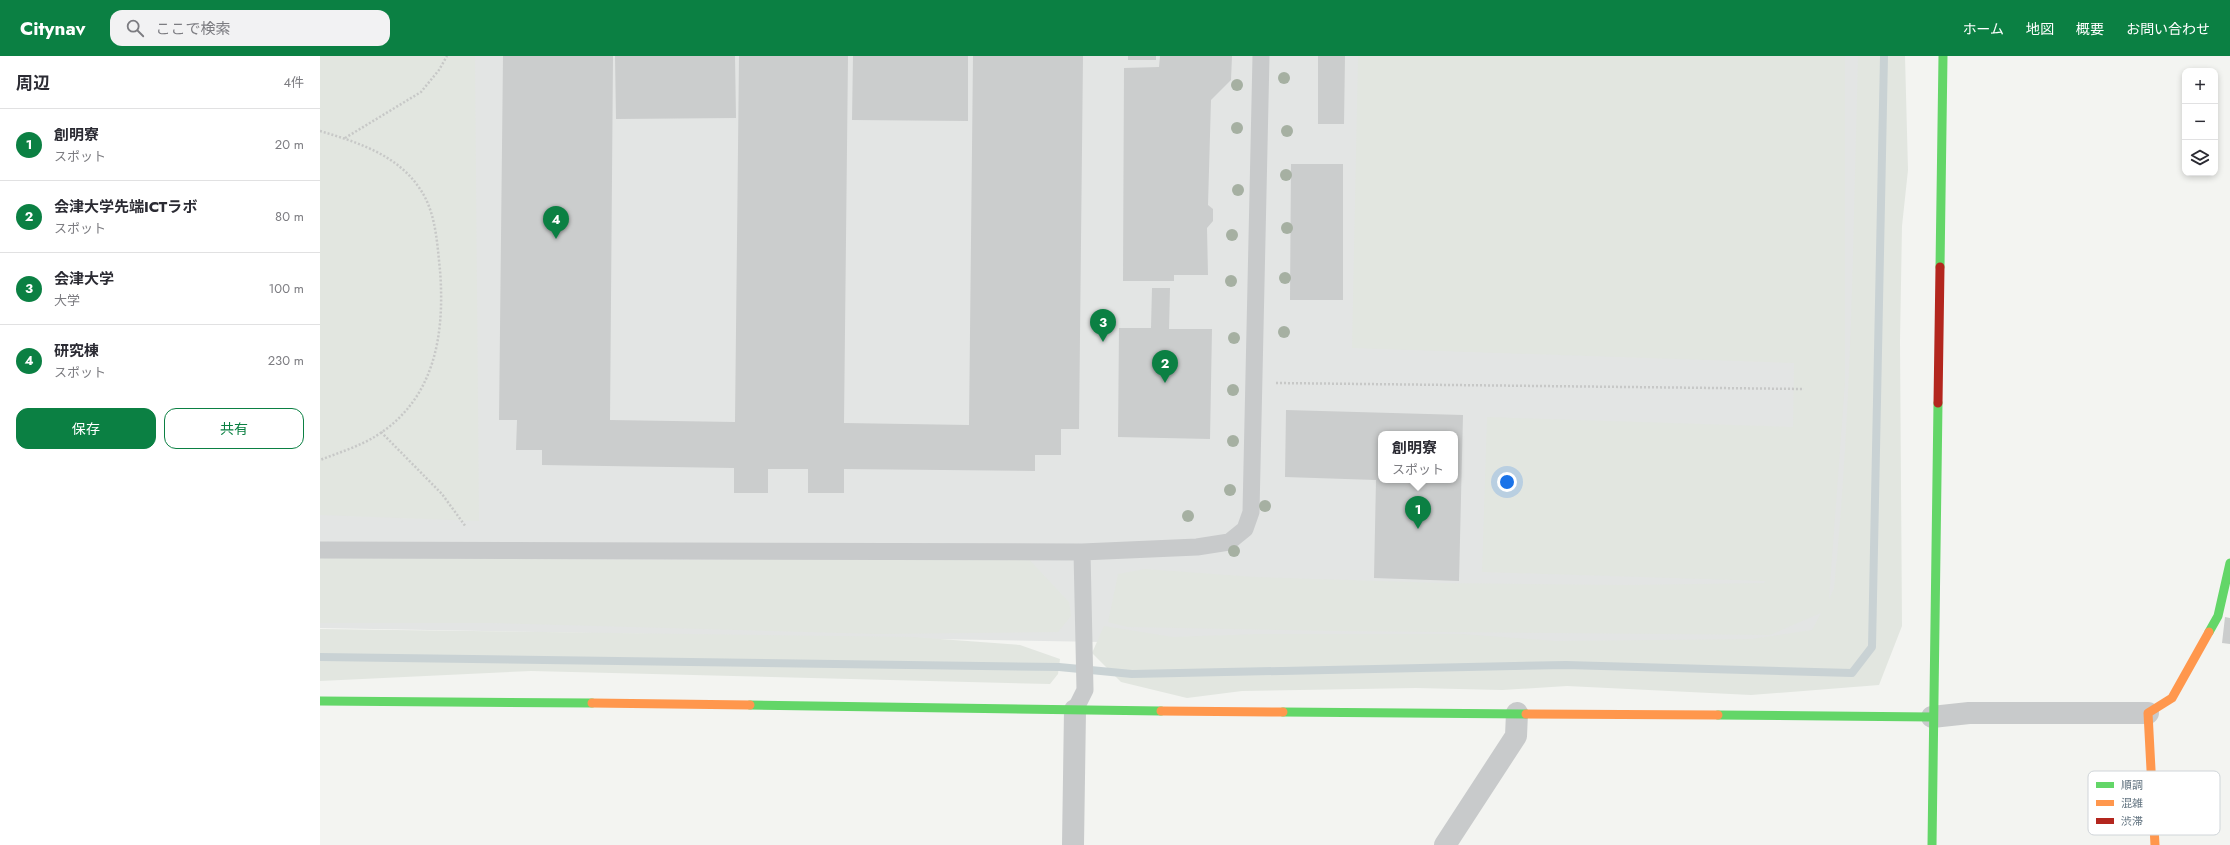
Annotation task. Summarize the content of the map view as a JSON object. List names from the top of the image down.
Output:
{
  "legend": ["順調", "混雑", "渋滞"],
  "page": {
    "header": "Citynav",
    "search": "ここで検索",
    "nav": [
      "ホーム",
      "地図",
      "概要",
      "お問い合わせ"
    ],
    "heading": ["周辺", "4件"],
    "map_buttons": ["+", "−"],
    "list": [
      {
        "mark": "1",
        "name": "創明寮",
        "note": "スポット",
        "value": "20 m"
      },
      {
        "mark": "2",
        "name": "会津大学先端ICTラボ",
        "note": "スポット",
        "value": "80 m"
      },
      {
        "mark": "3",
        "name": "会津大学",
        "note": "大学",
        "value": "100 m"
      },
      {
        "mark": "4",
        "name": "研究棟",
        "note": "スポット",
        "value": "230 m"
      }
    ],
    "pins": [
      "4",
      "3",
      "2",
      "1"
    ],
    "buttons": ["保存", "共有"],
    "popup": ["創明寮", "スポット"]
  }
}
